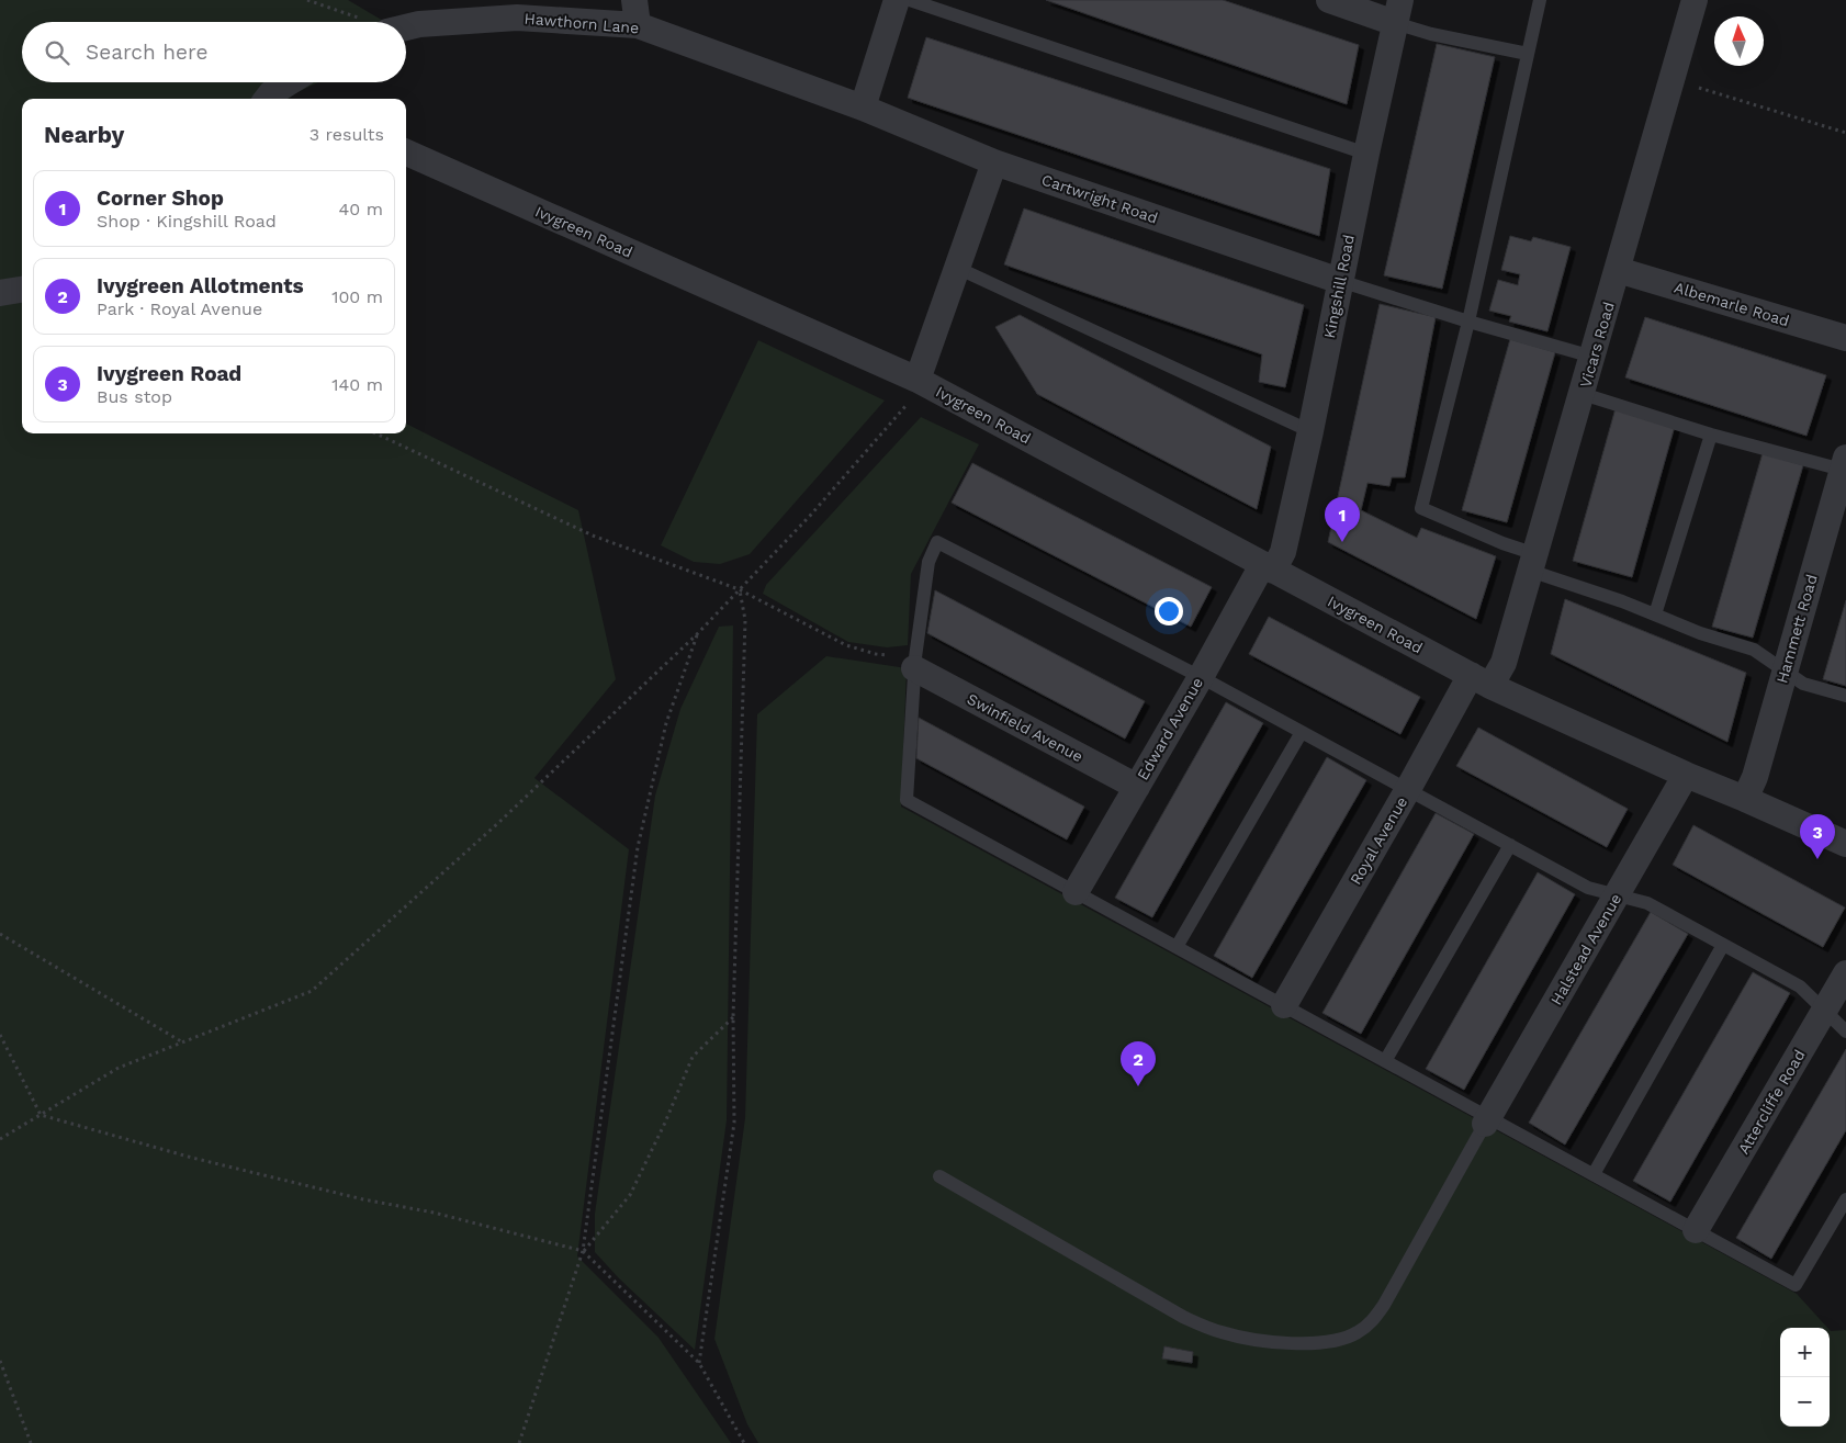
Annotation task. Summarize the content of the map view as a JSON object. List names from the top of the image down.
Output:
{
  "streets": {
    "street": [
      "Hawthorn Lane",
      "Cartwright Road",
      "Ivygreen Road",
      "Kingshill Road",
      "Albemarle Road",
      "Vicars Road",
      "Hammett Road",
      "Swinfield Avenue",
      "Edward Avenue",
      "Royal Avenue",
      "Halstead Avenue",
      "Attercliffe Road"
    ]
  },
  "crossings": [
    ["Hawthorn Lane", "Cartwright Road"],
    ["Cartwright Road", "Kingshill Road"],
    ["Ivygreen Road", "Kingshill Road"],
    ["Ivygreen Road", "Vicars Road"],
    ["Ivygreen Road", "Hammett Road"],
    ["Ivygreen Road", "Edward Avenue"],
    ["Ivygreen Road", "Royal Avenue"],
    ["Ivygreen Road", "Halstead Avenue"],
    ["Kingshill Road", "Edward Avenue"],
    ["Albemarle Road", "Vicars Road"],
    ["Vicars Road", "Royal Avenue"],
    ["Swinfield Avenue", "Edward Avenue"]
  ],
  "north": "top",
  "page": {
    "search": "Search here",
    "heading": ["Nearby", "3 results"],
    "list": [
      {
        "mark": "1",
        "name": "Corner Shop",
        "note": "Shop · Kingshill Road",
        "value": "40 m"
      },
      {
        "mark": "2",
        "name": "Ivygreen Allotments",
        "note": "Park · Royal Avenue",
        "value": "100 m"
      },
      {
        "mark": "3",
        "name": "Ivygreen Road",
        "note": "Bus stop",
        "value": "140 m"
      }
    ],
    "pins": ["1", "3", "2"],
    "map_buttons": ["+", "−"]
  }
}
